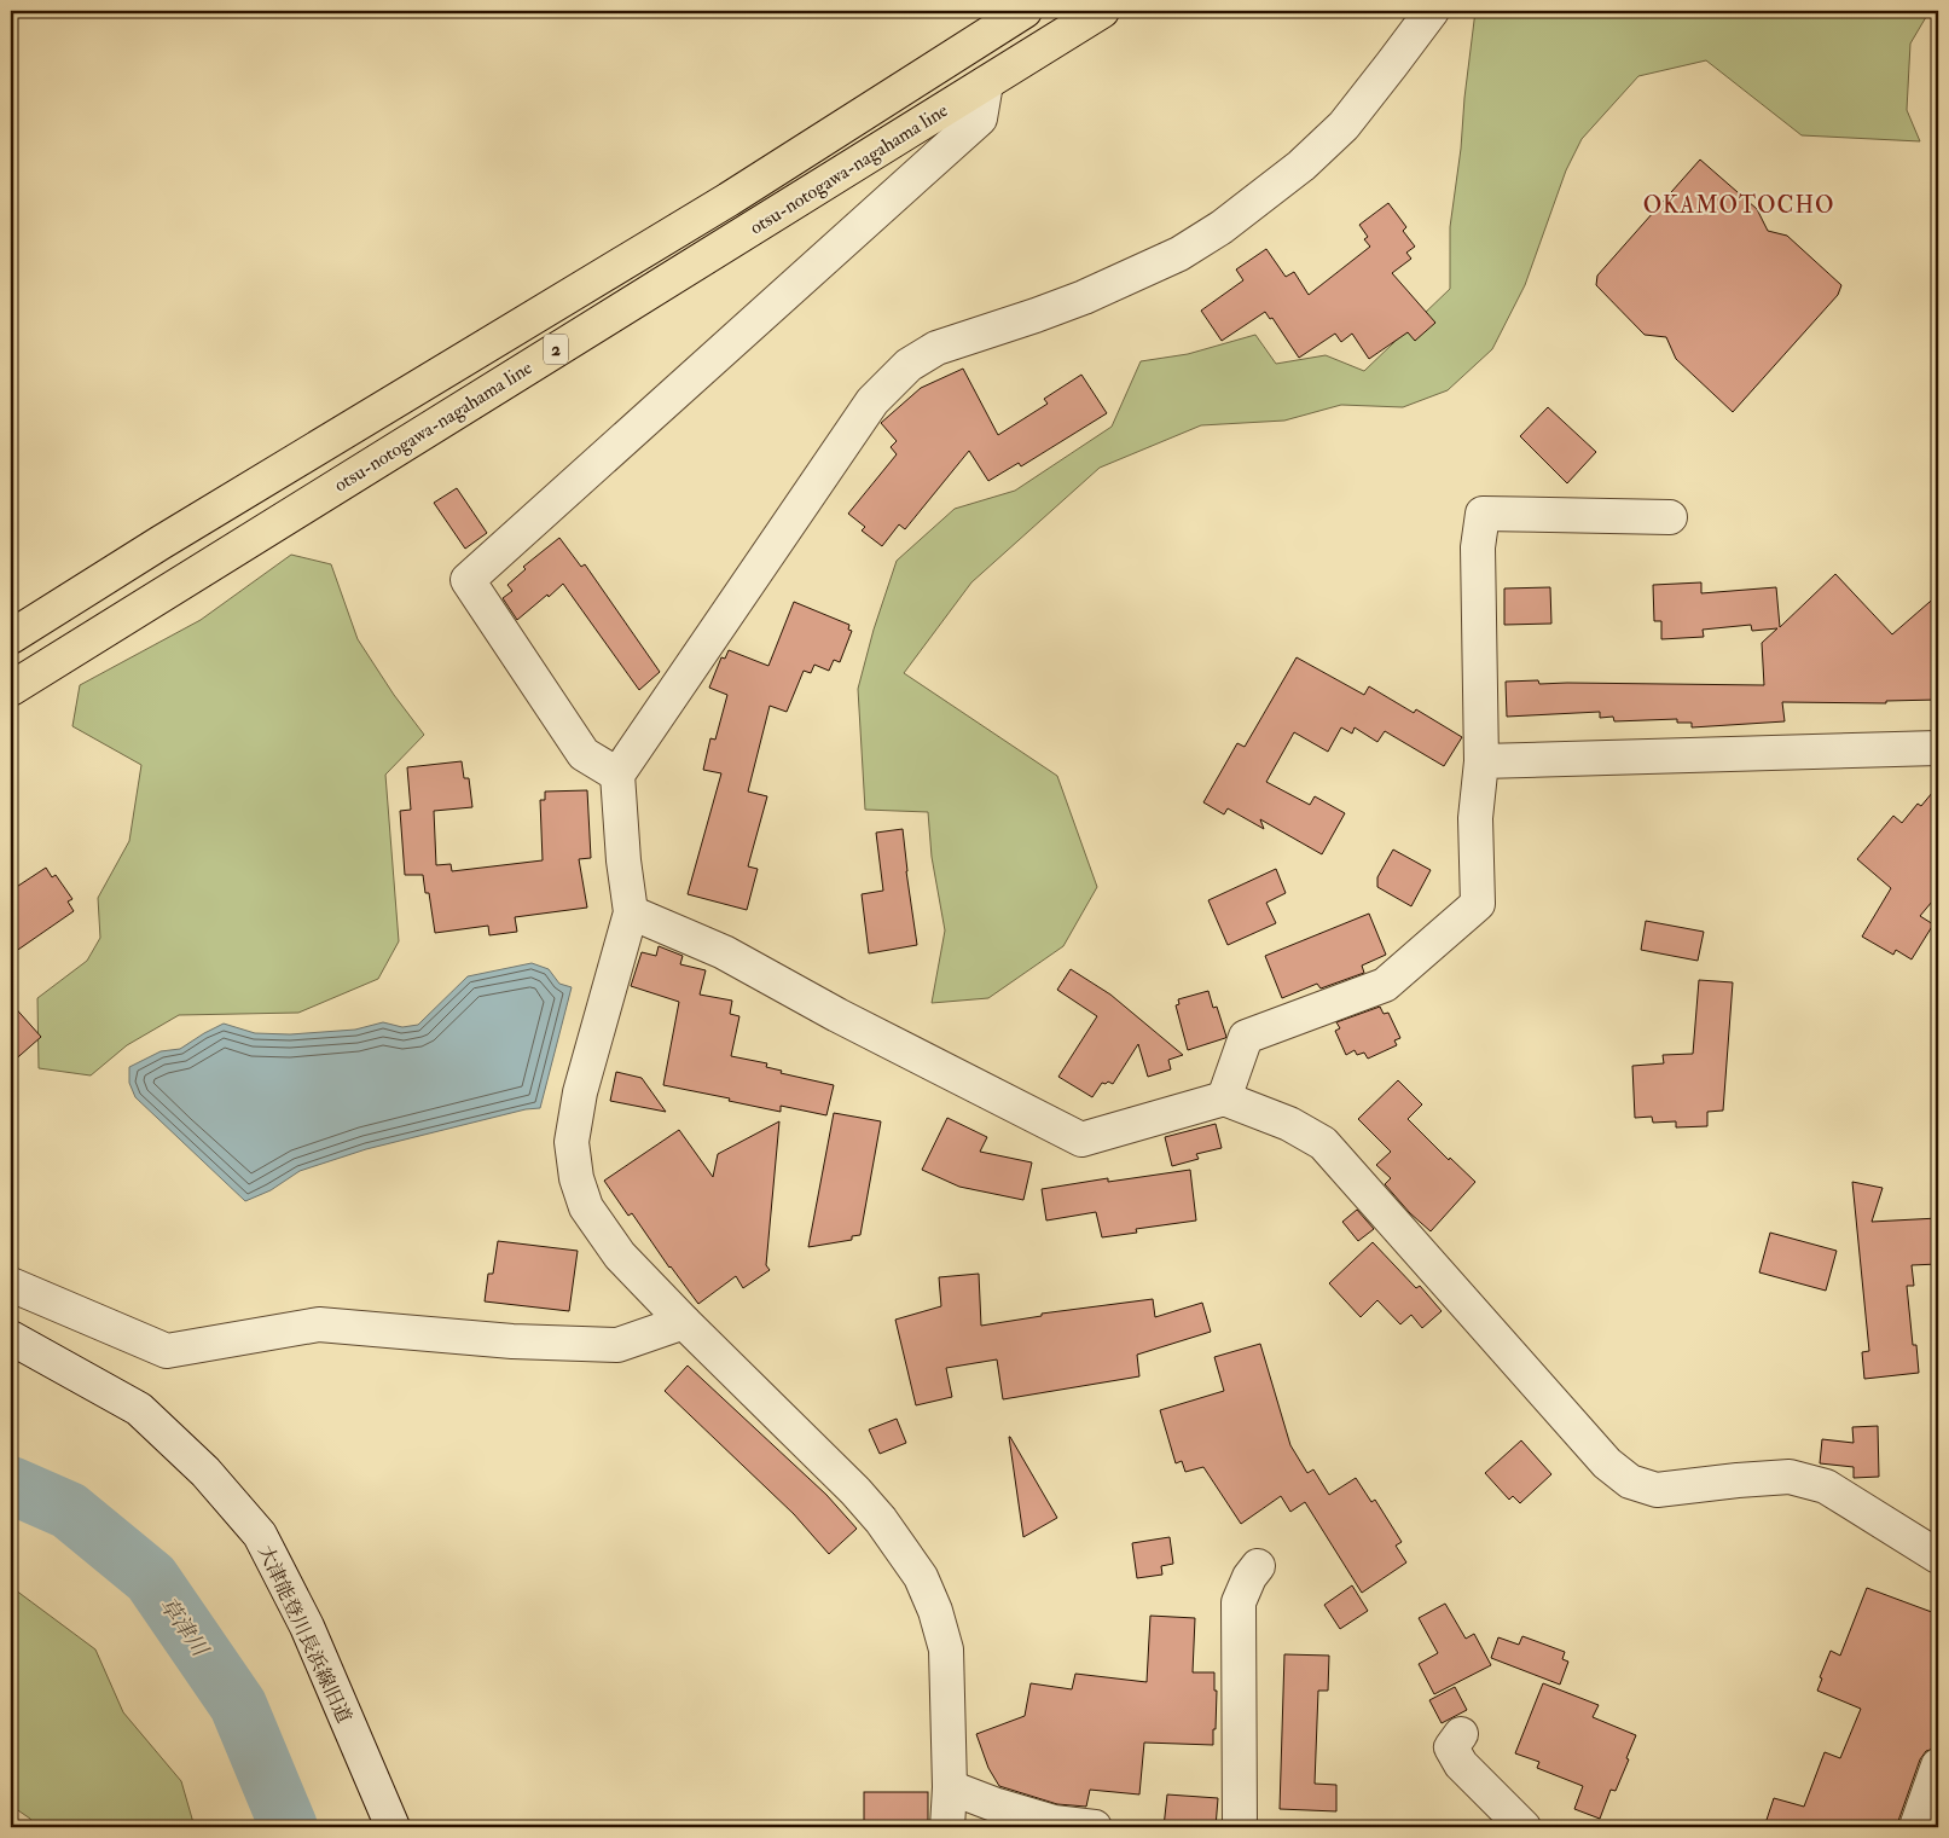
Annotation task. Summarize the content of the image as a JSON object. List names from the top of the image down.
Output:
{
  "streets": {
    "main road": ["otsu-notogawa-nagahama line", "2"],
    "street": ["大津能登川長浜線旧道"]
  },
  "districts": ["OKAMOTOCHO"],
  "water": ["草津川"]
}
